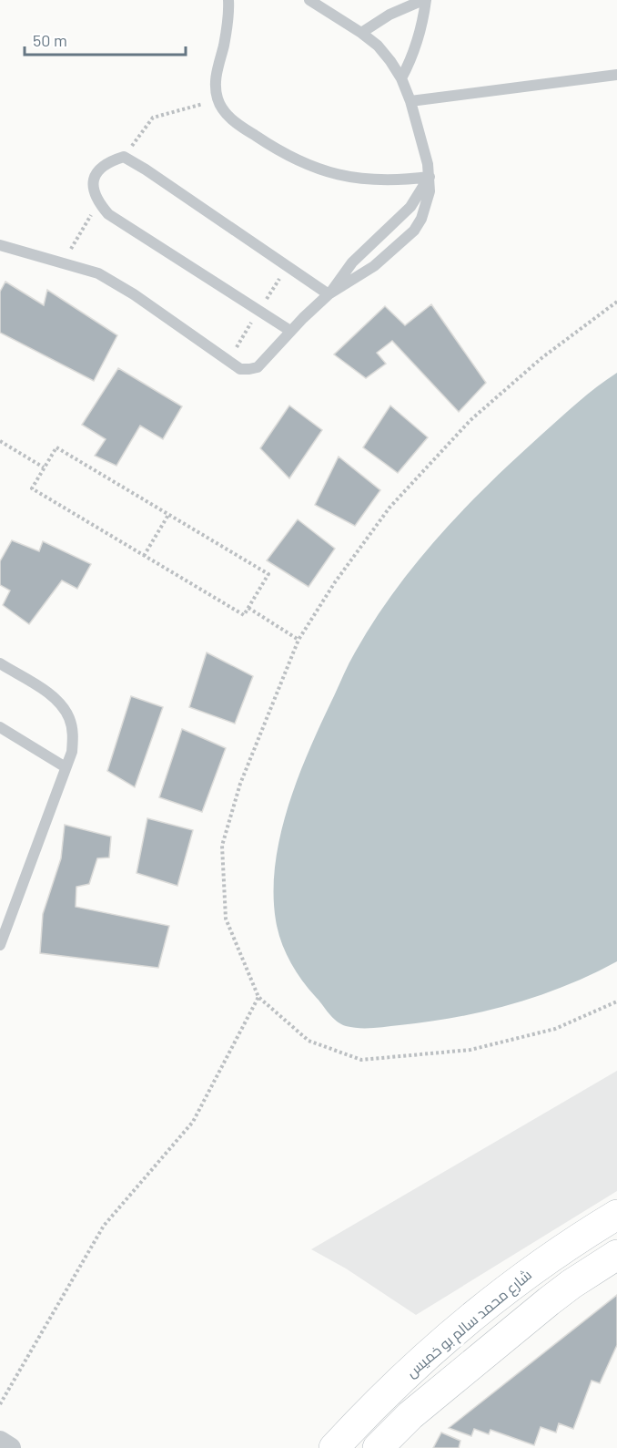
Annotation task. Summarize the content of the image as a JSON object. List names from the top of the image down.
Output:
{
  "streets": {
    "main road": ["شارع محمد سالم بو خميس"]
  },
  "scale_bar": "50 m"
}
